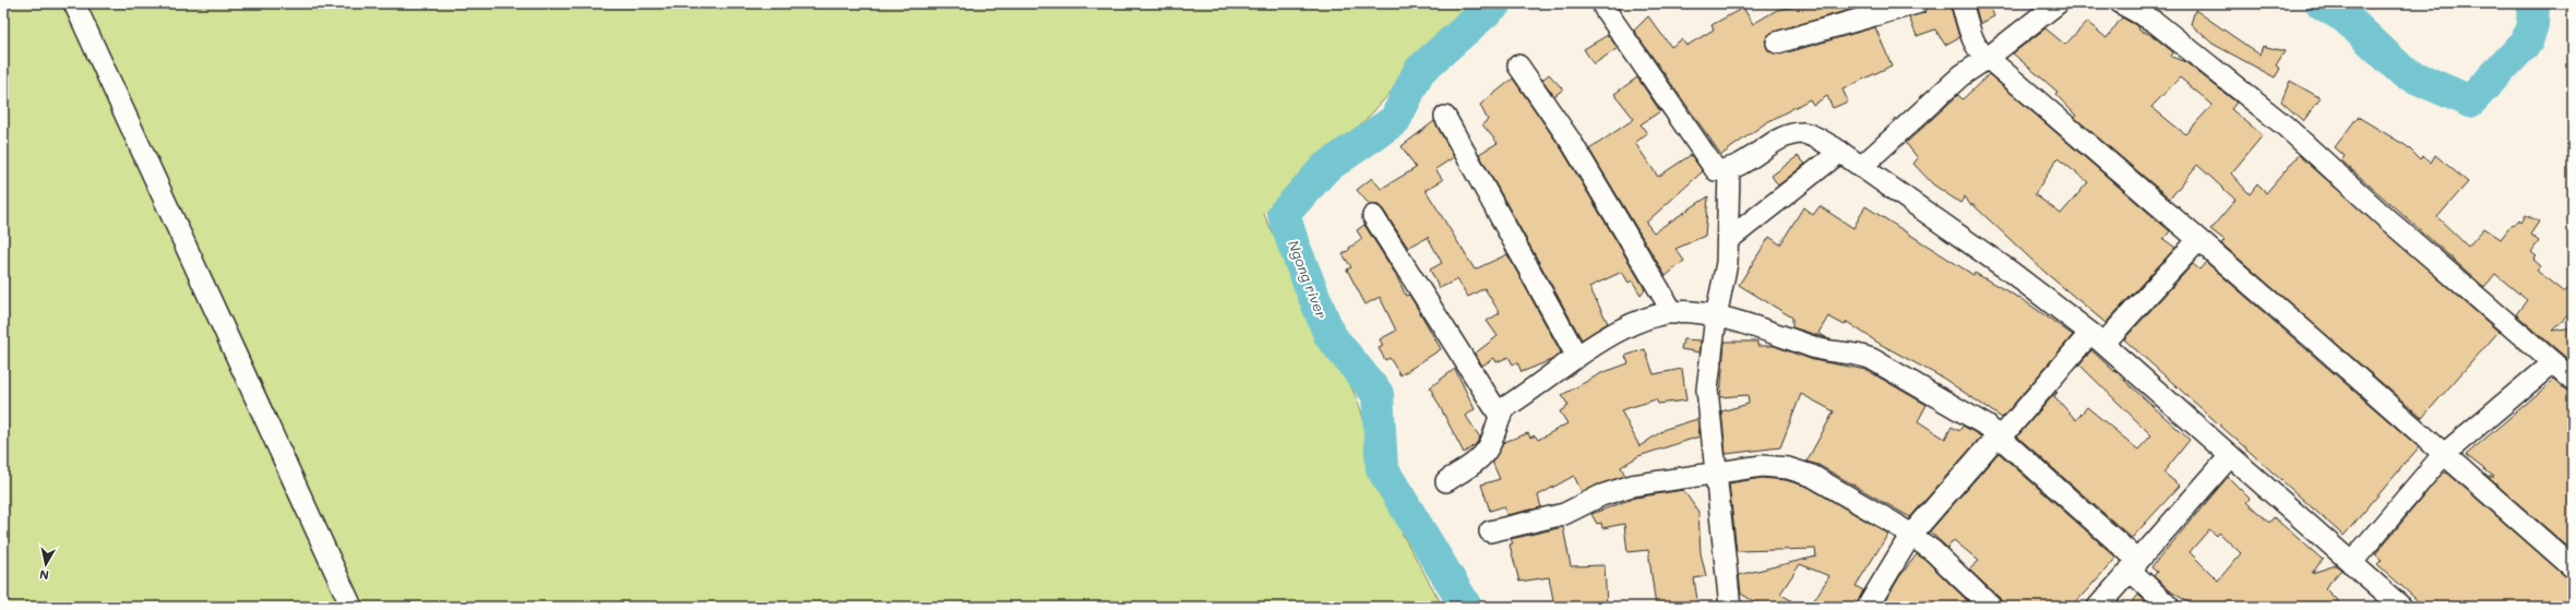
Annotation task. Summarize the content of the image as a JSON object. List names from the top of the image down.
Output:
{
  "water": ["Ngong river"],
  "north": "bottom"
}
